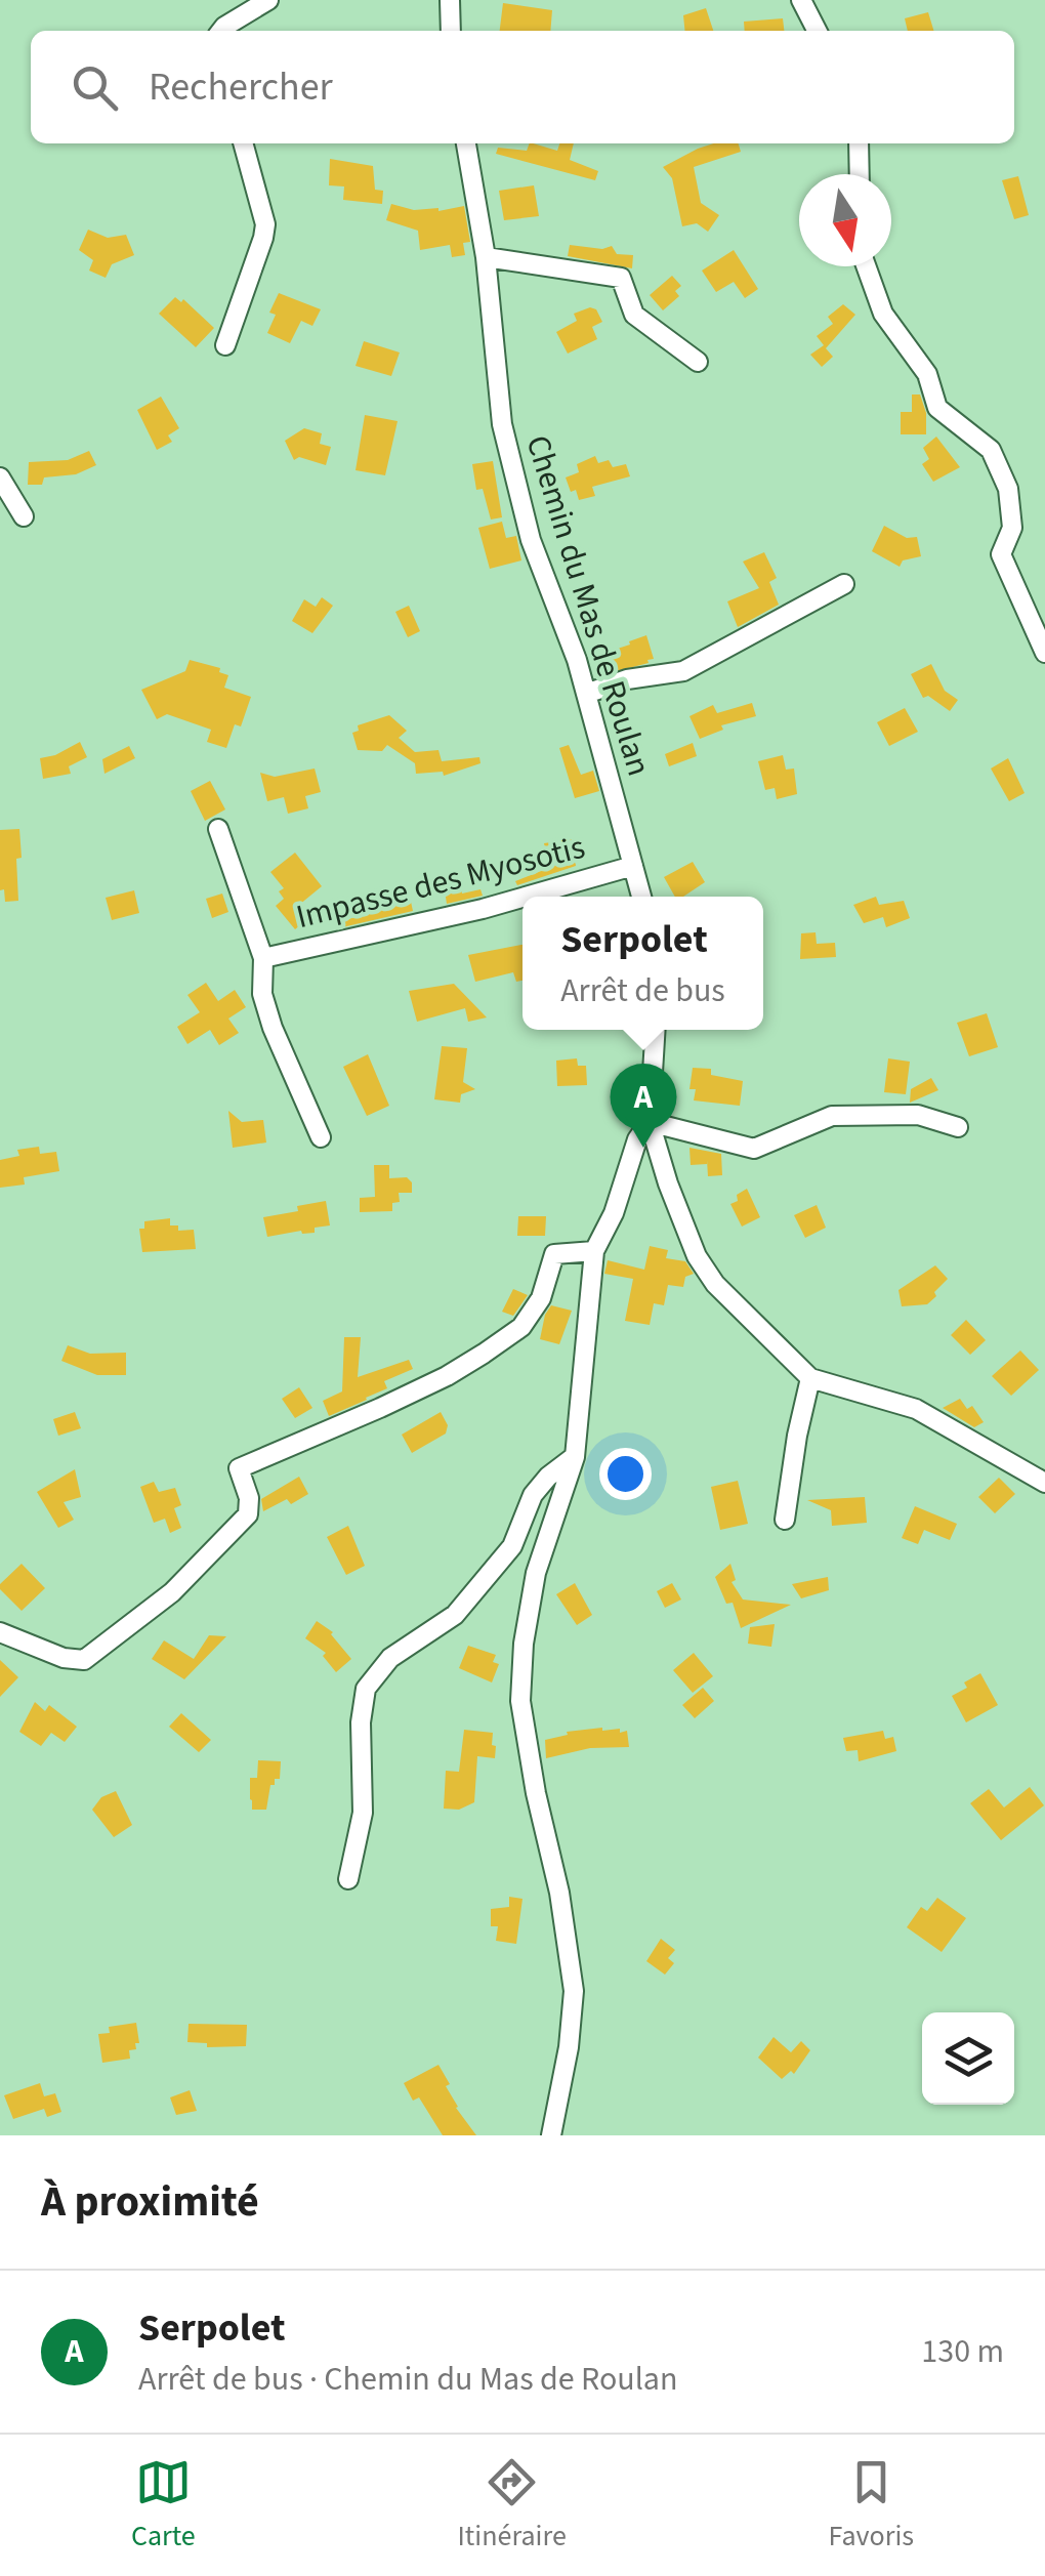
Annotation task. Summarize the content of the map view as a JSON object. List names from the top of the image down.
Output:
{
  "streets": {
    "street": ["Chemin du Mas de Roulan", "Impasse des Myosotis"]
  },
  "crossings": [
    ["Chemin du Mas de Roulan", "Impasse des Myosotis"]
  ],
  "north": "bottom",
  "page": {
    "search": "Rechercher",
    "popup": ["Serpolet", "Arrêt de bus"],
    "pins": "A",
    "heading": "À proximité",
    "list": [
      {
        "mark": "A",
        "name": "Serpolet",
        "note": "Arrêt de bus · Chemin du Mas de Roulan",
        "value": "130 m"
      }
    ],
    "nav": ["Carte", "Itinéraire", "Favoris"]
  }
}
